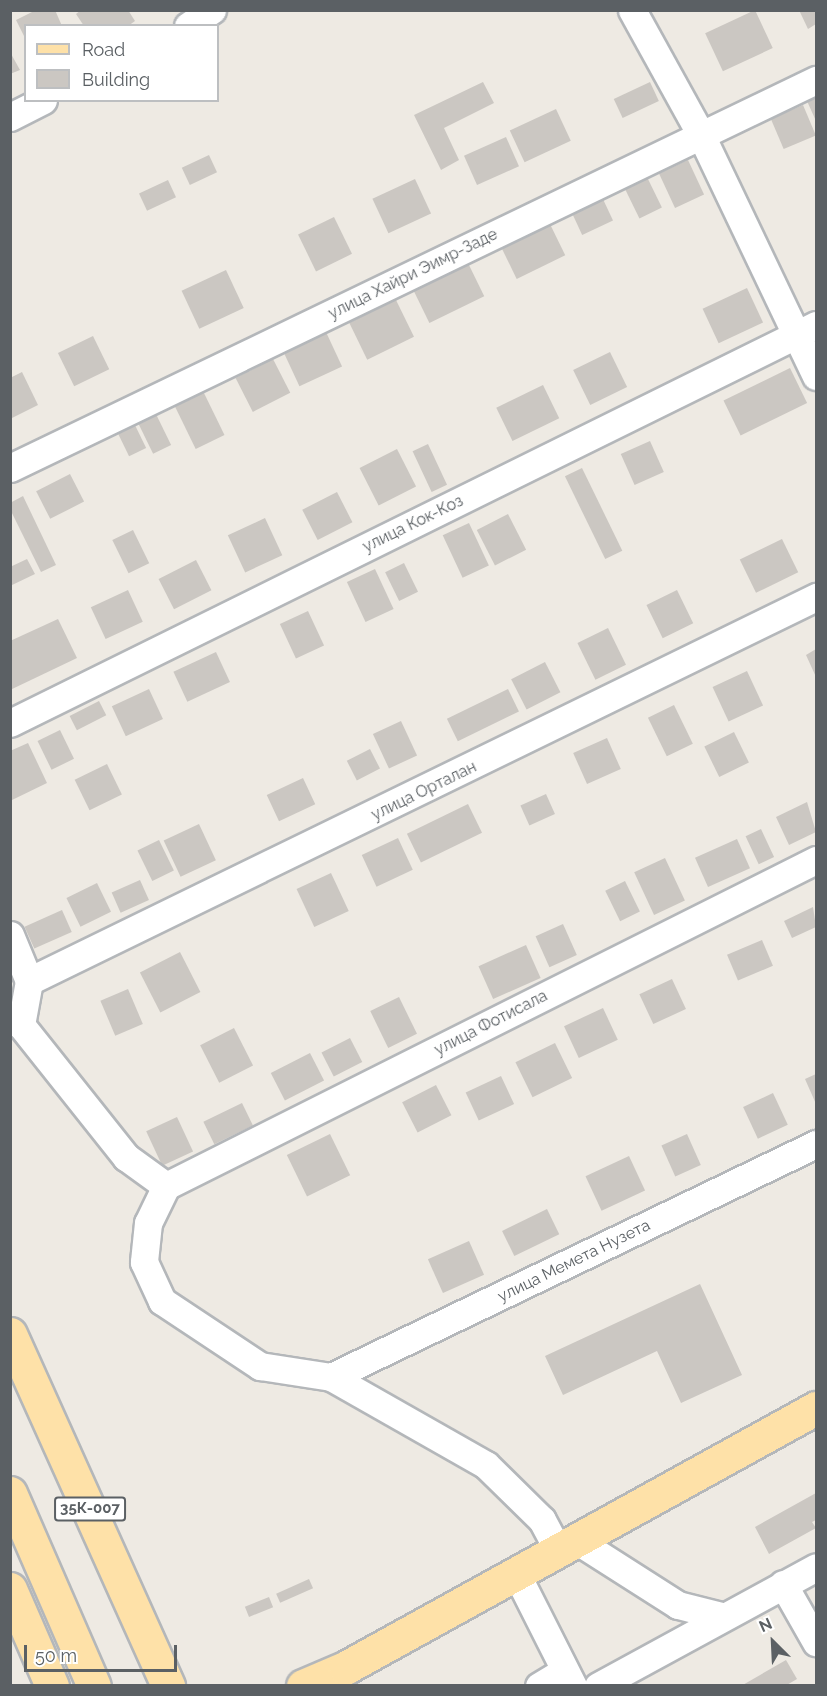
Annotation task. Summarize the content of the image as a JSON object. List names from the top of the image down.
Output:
{
  "streets": {
    "main road": ["35К-007"],
    "street": [
      "улица Хайри Эимр-Заде",
      "улица Кок-Коз",
      "улица Орталан",
      "улица Фотисала",
      "улица Мемета Нузета"
    ]
  },
  "legend": ["Road", "Building"],
  "scale_bar": "50 m",
  "north": "top left"
}
